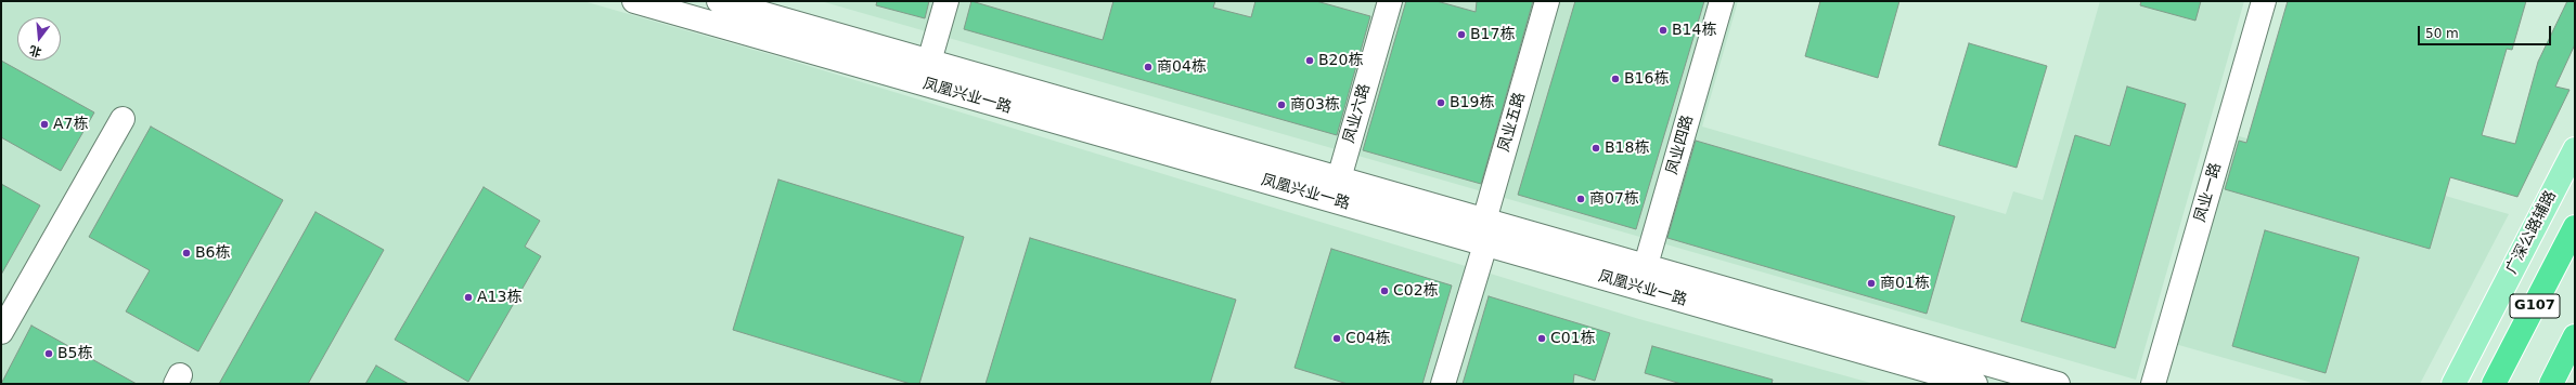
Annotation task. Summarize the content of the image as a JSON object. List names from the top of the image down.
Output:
{
  "streets": {
    "highway": ["G107"],
    "main road": ["广深公路辅路"],
    "street": [
      "凤凰兴业一路",
      "凤业六路",
      "凤业五路",
      "凤业四路",
      "凤业一路"
    ]
  },
  "crossings": [
    ["凤凰兴业一路", "凤业六路"],
    ["凤凰兴业一路", "凤业五路"],
    ["凤凰兴业一路", "凤业四路"]
  ],
  "places": [
    "B14栋",
    "B17栋",
    "B20栋",
    "商04栋",
    "B16栋",
    "B19栋",
    "商03栋",
    "A7栋",
    "B18栋",
    "商07栋",
    "B6栋",
    "商01栋",
    "C02栋",
    "A13栋",
    "C04栋",
    "C01栋",
    "B5栋"
  ],
  "scale_bar": "50 m",
  "north": "bottom"
}
